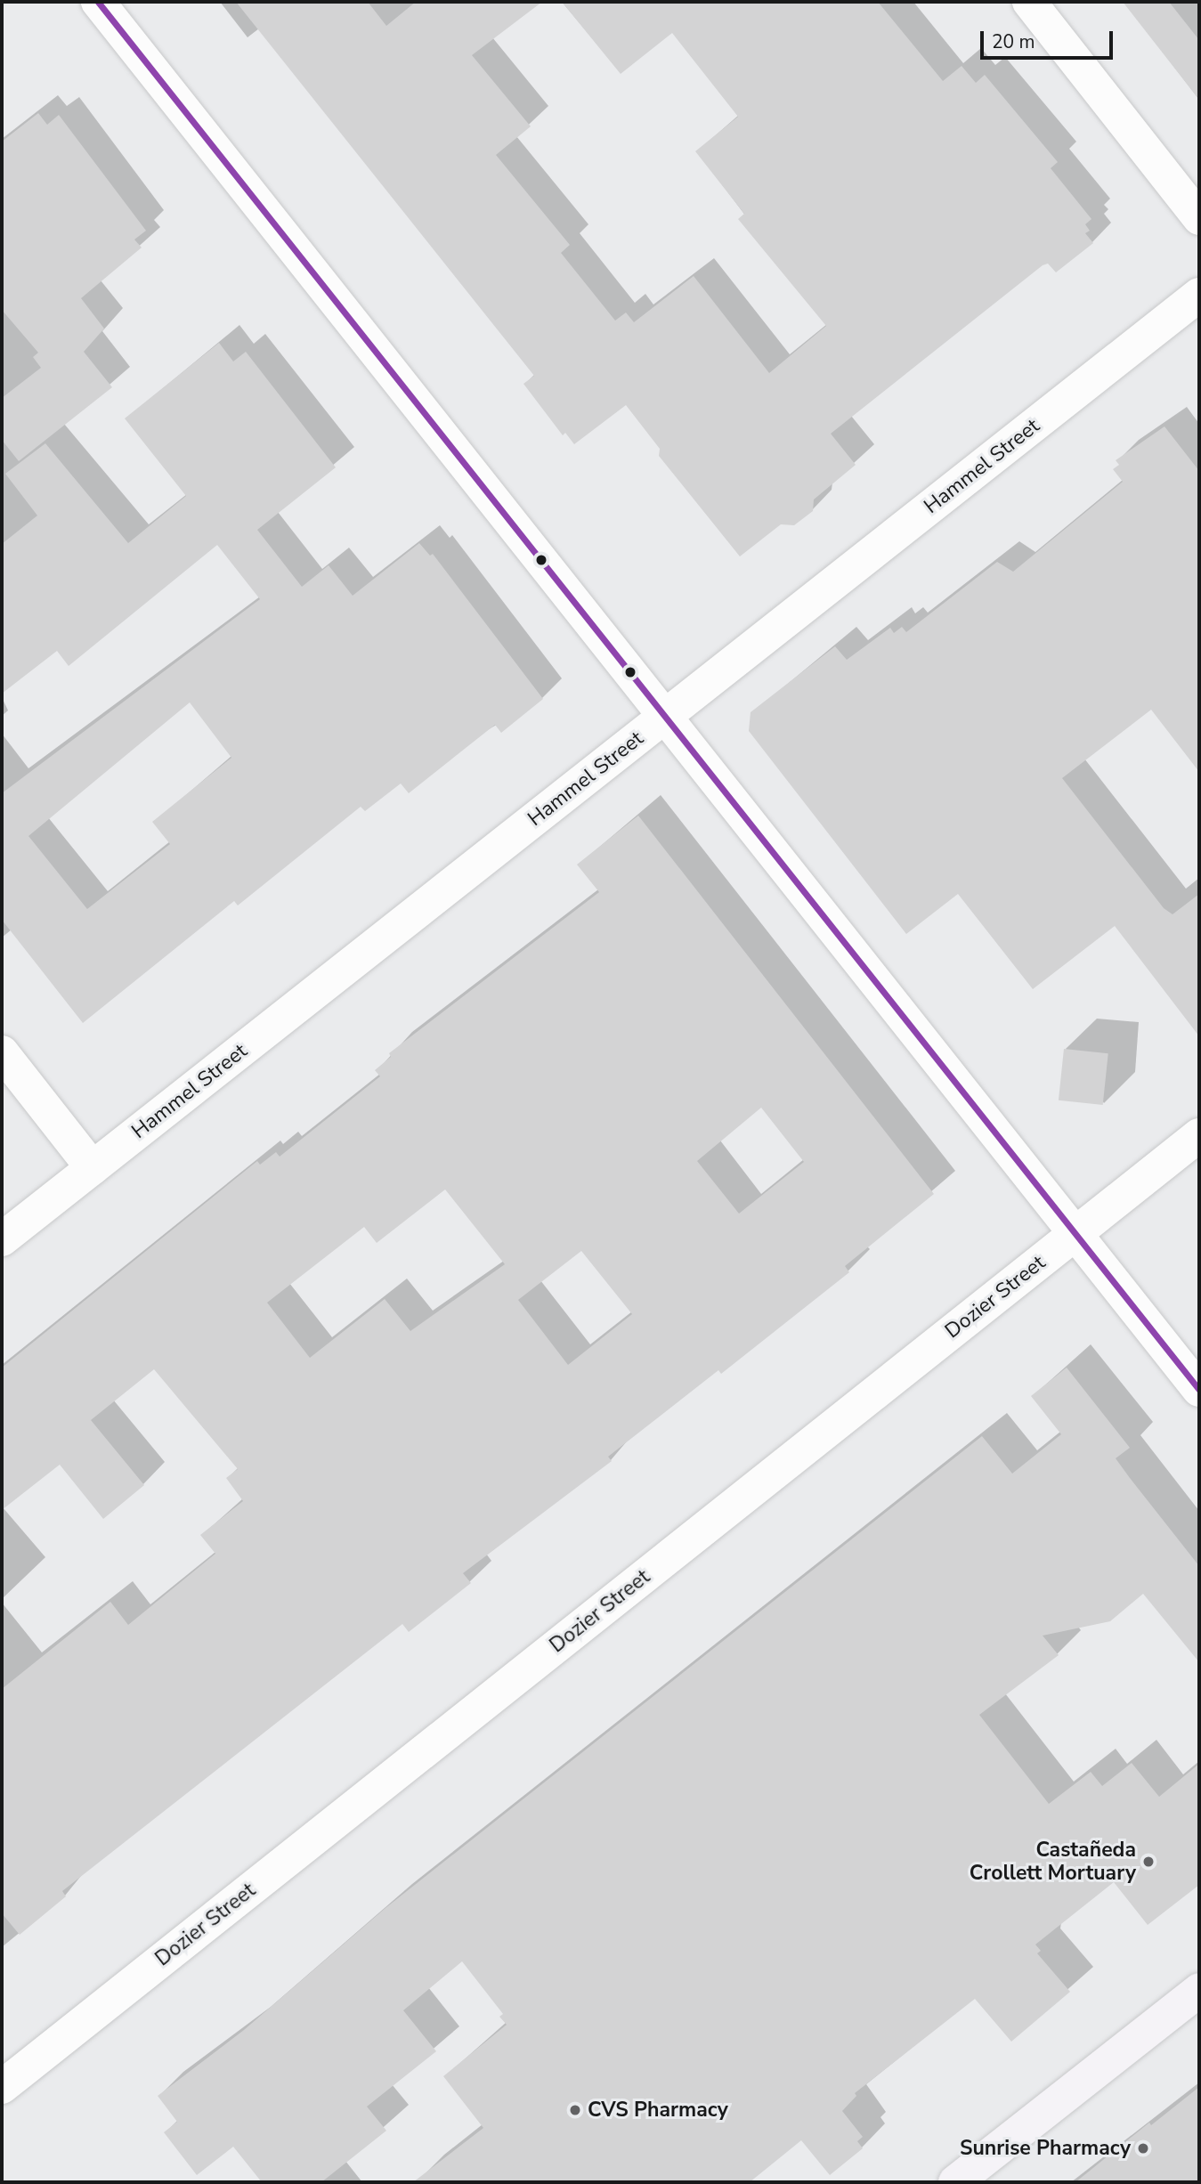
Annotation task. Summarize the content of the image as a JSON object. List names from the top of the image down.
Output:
{
  "streets": {
    "street": ["Hammel Street", "Dozier Street"]
  },
  "places": ["Castañeda Crollett Mortuary", "CVS Pharmacy", "Sunrise Pharmacy"],
  "scale_bar": "20 m"
}
